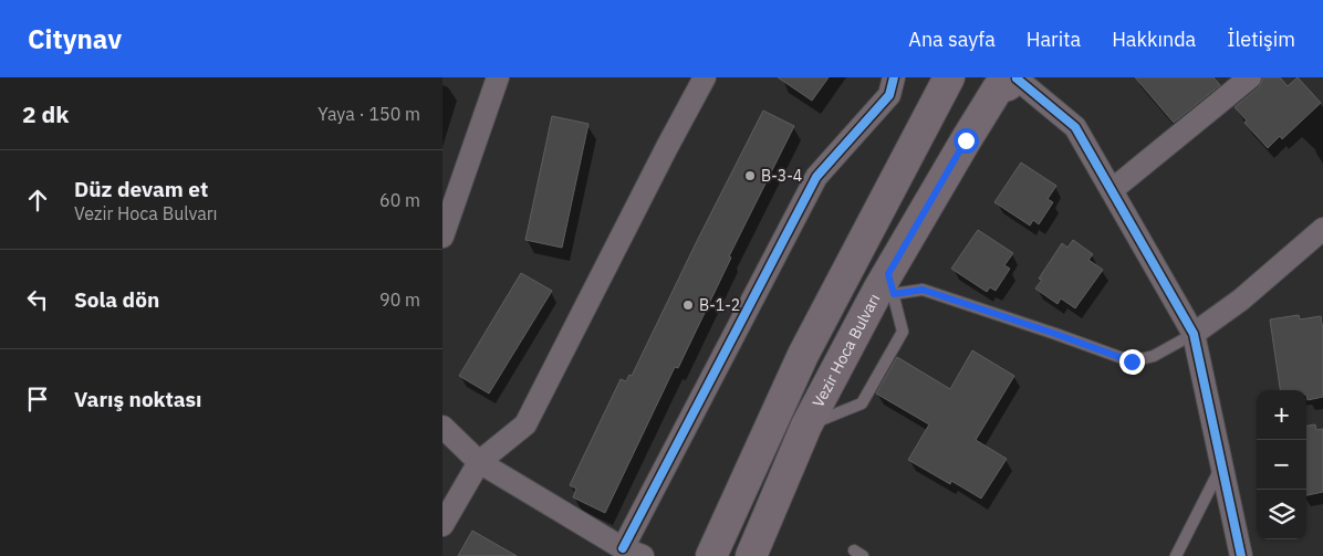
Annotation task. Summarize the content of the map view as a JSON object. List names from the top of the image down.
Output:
{
  "streets": {
    "main road": ["Vezir Hoca Bulvarı"]
  },
  "places": ["B-3-4", "B-1-2"],
  "page": {
    "header": "Citynav",
    "nav": [
      "Ana sayfa",
      "Harita",
      "Hakkında",
      "İletişim"
    ],
    "heading": ["2 dk", "Yaya · 150 m"],
    "list": [
      ["Düz devam et", "Vezir Hoca Bulvarı", "60 m"],
      ["Sola dön", "90 m"],
      "Varış noktası"
    ],
    "map_buttons": ["+", "−"]
  }
}
